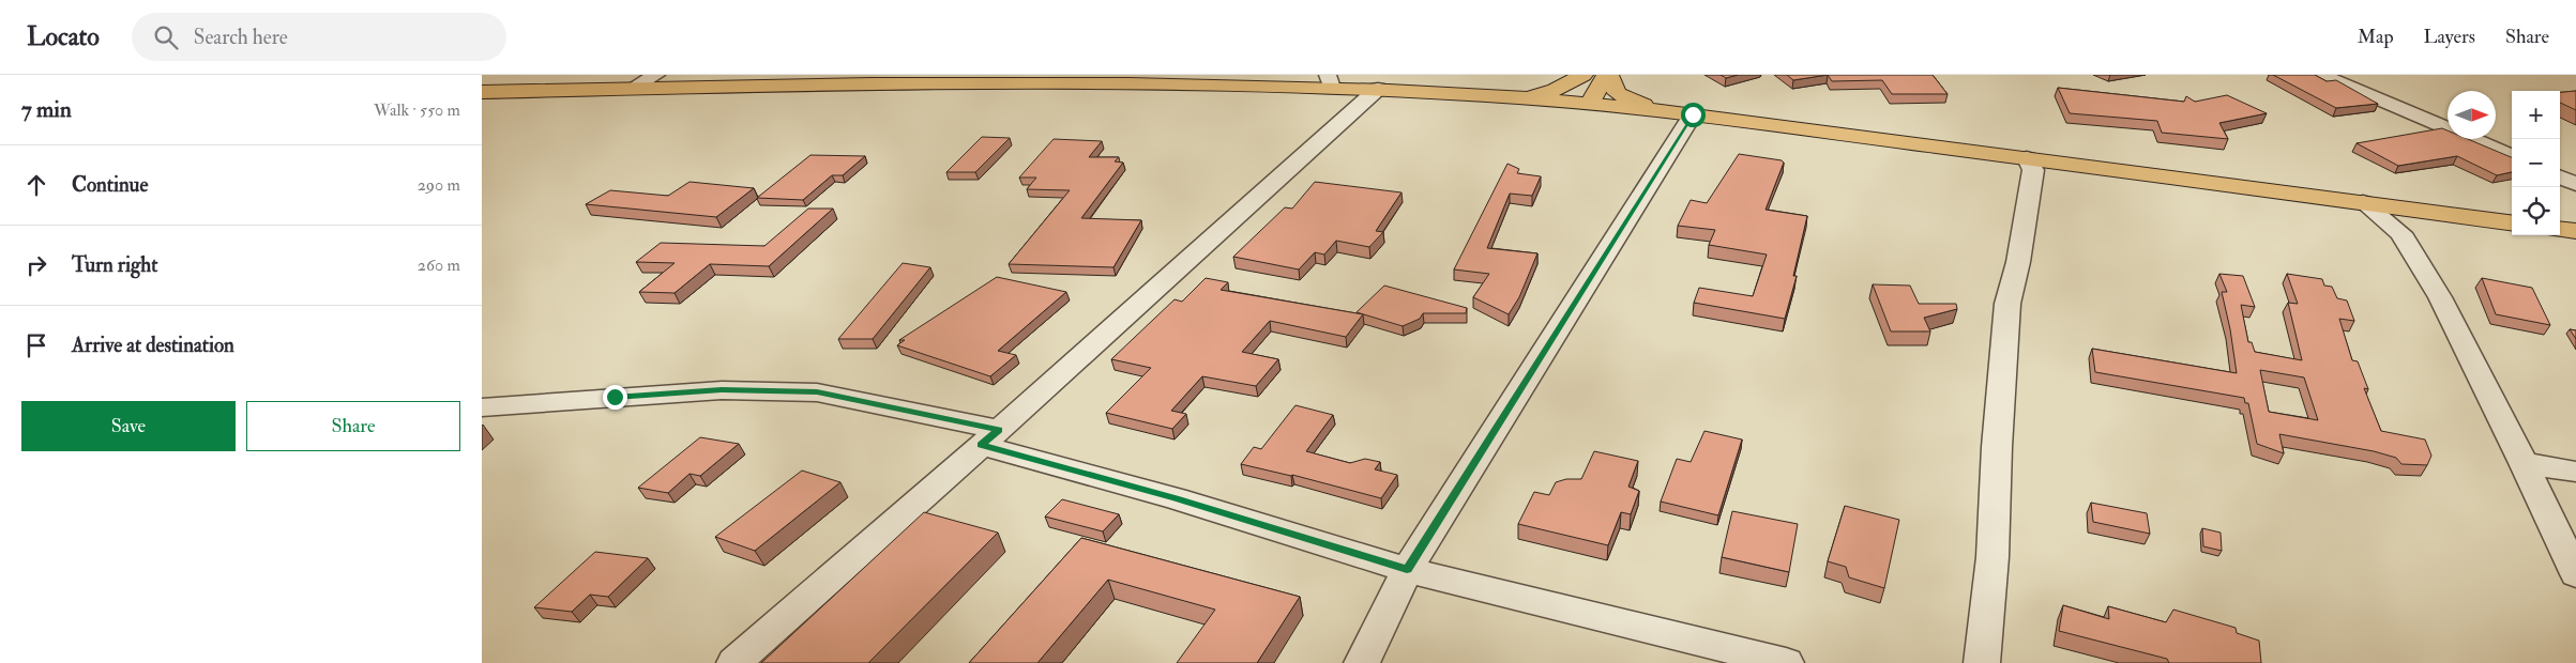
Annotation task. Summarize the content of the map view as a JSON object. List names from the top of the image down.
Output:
{
  "north": "right",
  "page": {
    "header": "Locato",
    "search": "Search here",
    "nav": ["Map", "Layers", "Share"],
    "heading": ["7 min", "Walk · 550 m"],
    "map_buttons": ["+", "−"],
    "list": [
      ["Continue", "290 m"],
      ["Turn right", "260 m"],
      "Arrive at destination"
    ],
    "buttons": ["Save", "Share"]
  }
}
